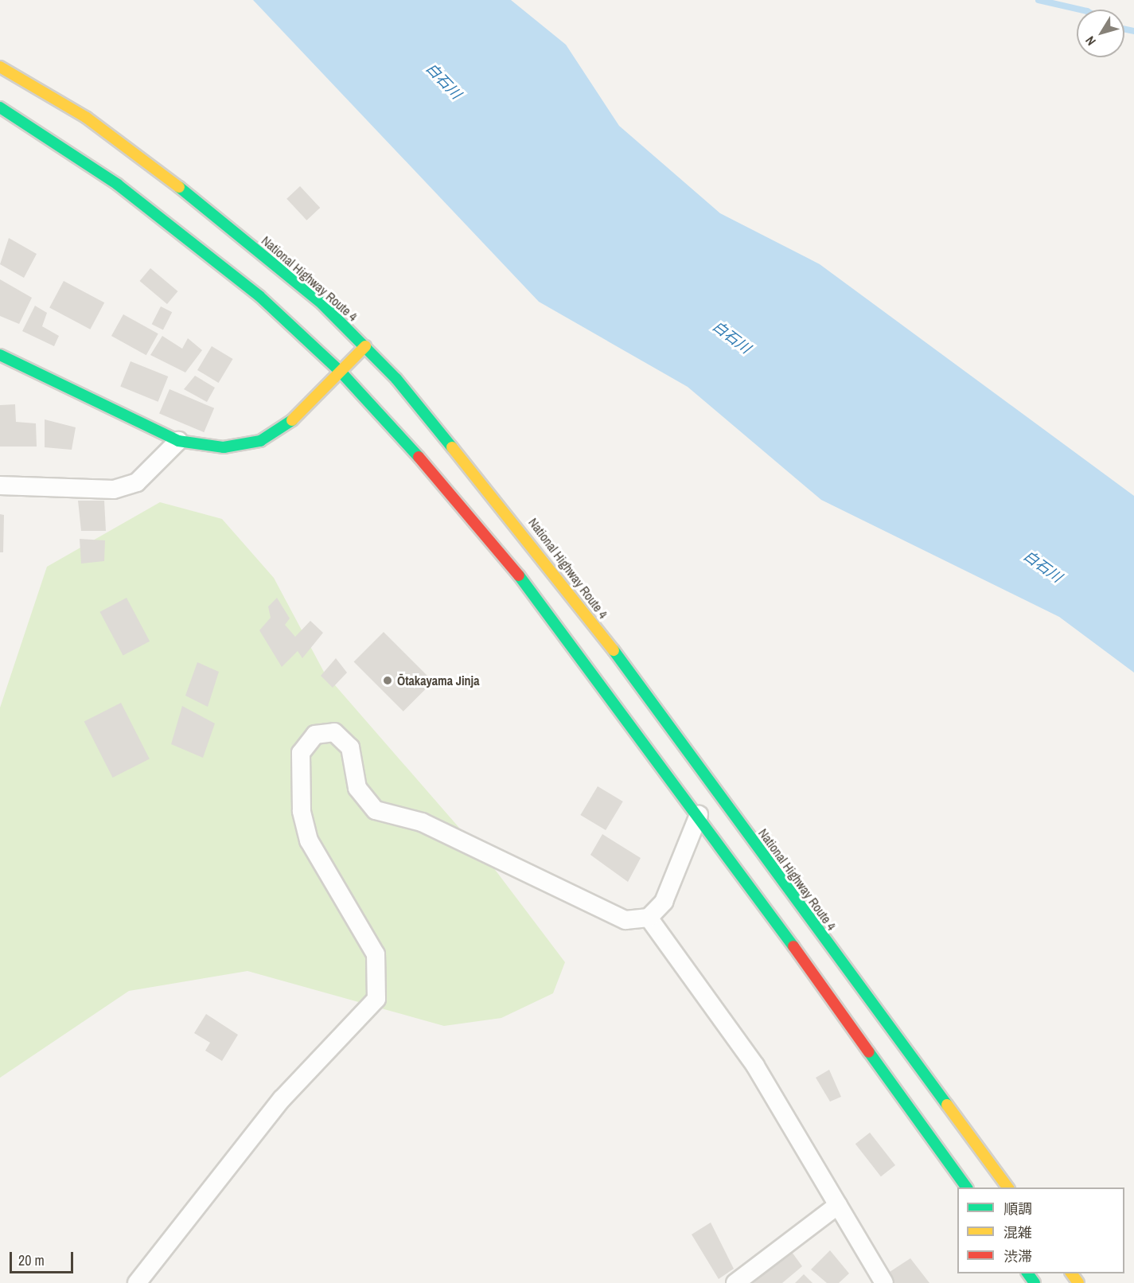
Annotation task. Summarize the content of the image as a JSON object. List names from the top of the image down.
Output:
{
  "streets": {
    "main road": ["National Highway Route 4"]
  },
  "water": ["白石川"],
  "places": ["Ōtakayama Jinja"],
  "legend": ["順調", "混雑", "渋滞"],
  "scale_bar": "20 m",
  "north": "bottom left"
}
